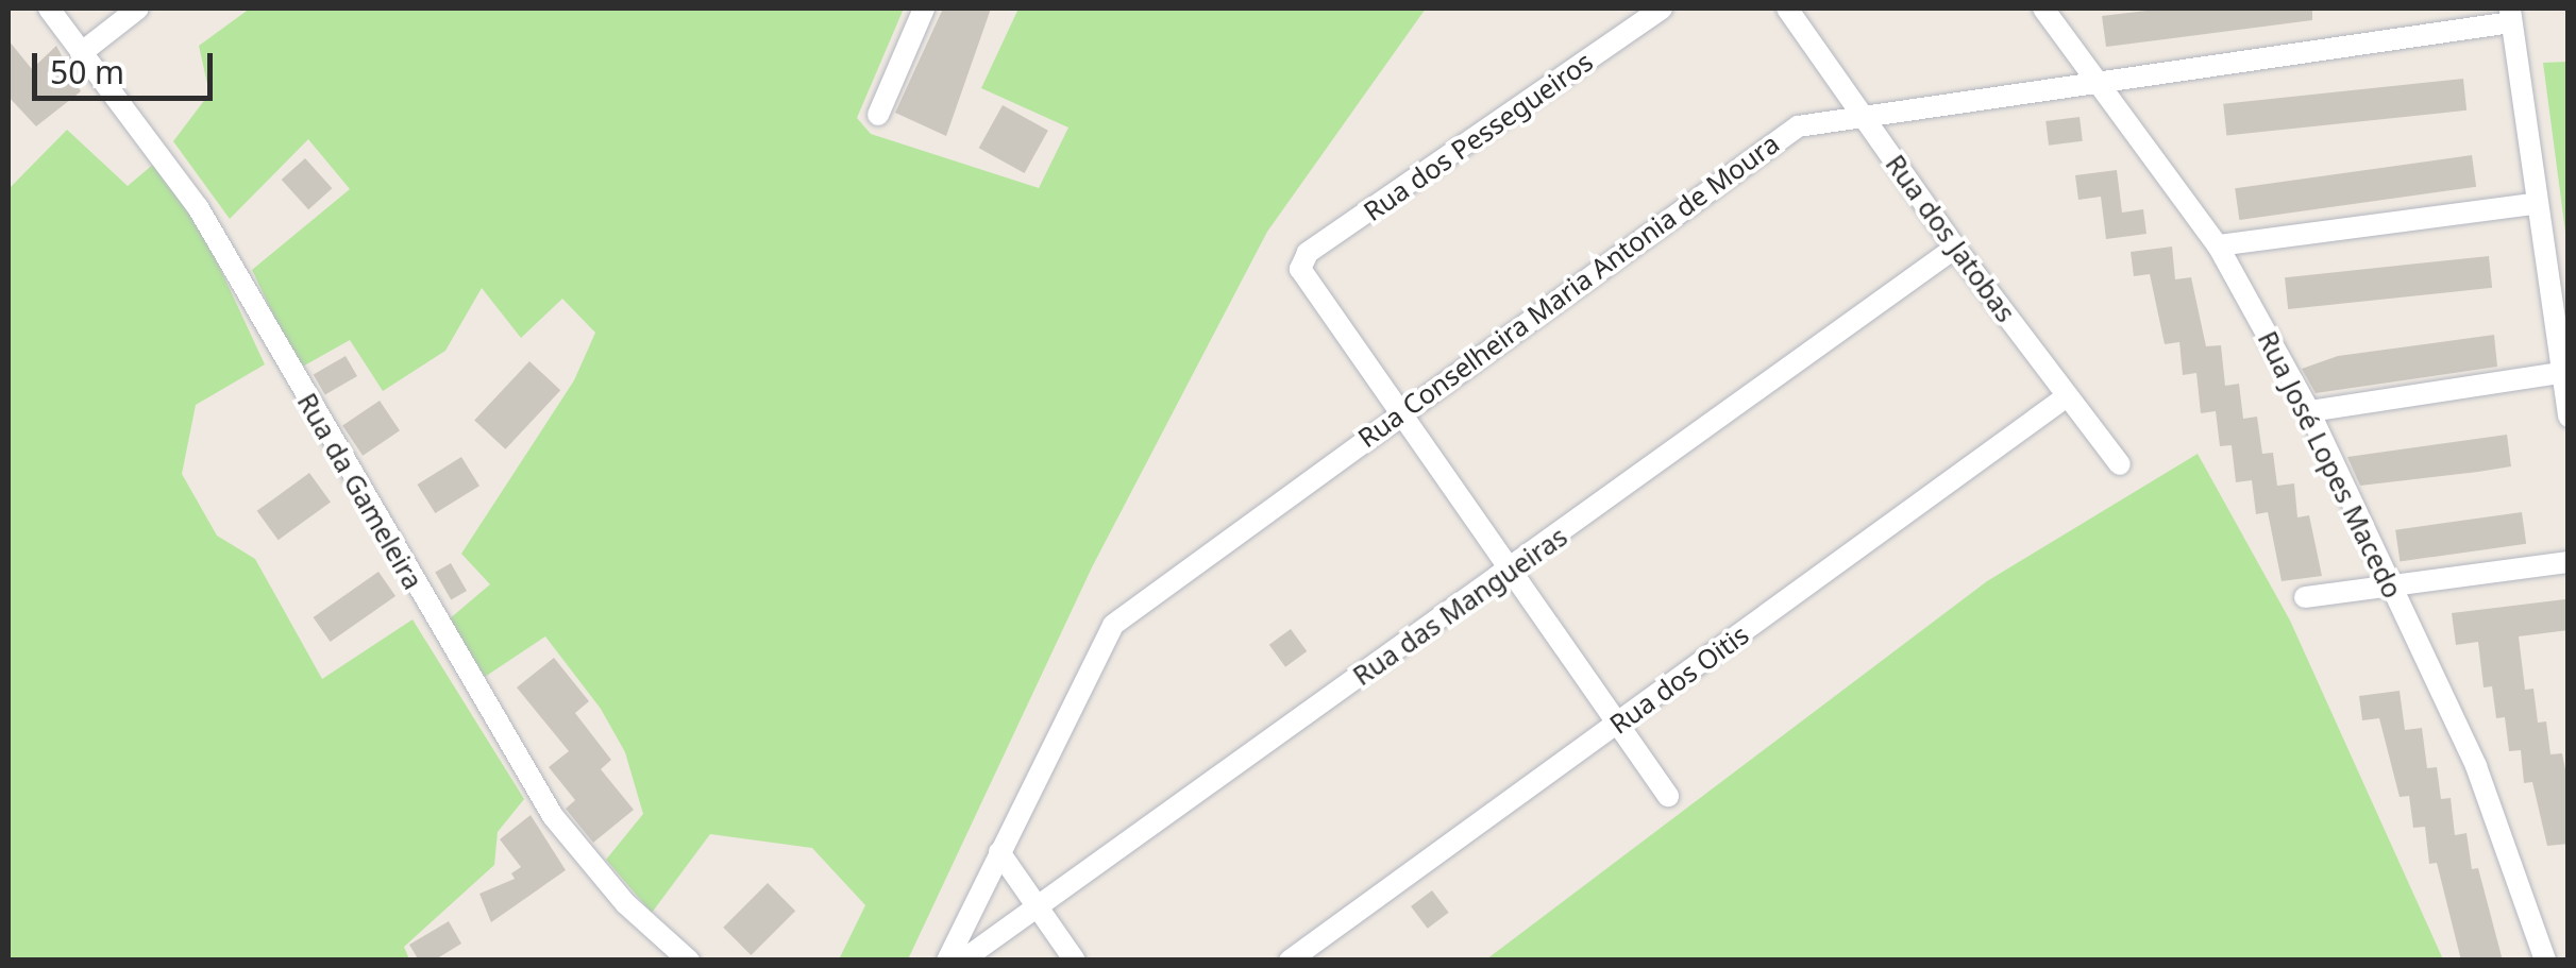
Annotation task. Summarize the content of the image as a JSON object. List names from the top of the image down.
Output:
{
  "streets": {
    "street": [
      "Rua dos Pessegueiros",
      "Rua dos Jatobas",
      "Rua Conselheira Maria Antonia de Moura",
      "Rua José Lopes Macedo",
      "Rua da Gameleira",
      "Rua das Mangueiras",
      "Rua dos Oitis"
    ]
  },
  "crossings": [
    ["Rua dos Pessegueiros", "Rua Conselheira Maria Antonia de Moura"],
    ["Rua dos Jatobas", "Rua Conselheira Maria Antonia de Moura"],
    ["Rua dos Jatobas", "Rua das Mangueiras"],
    ["Rua dos Jatobas", "Rua dos Oitis"],
    ["Rua Conselheira Maria Antonia de Moura", "Rua José Lopes Macedo"]
  ],
  "scale_bar": "50 m"
}
